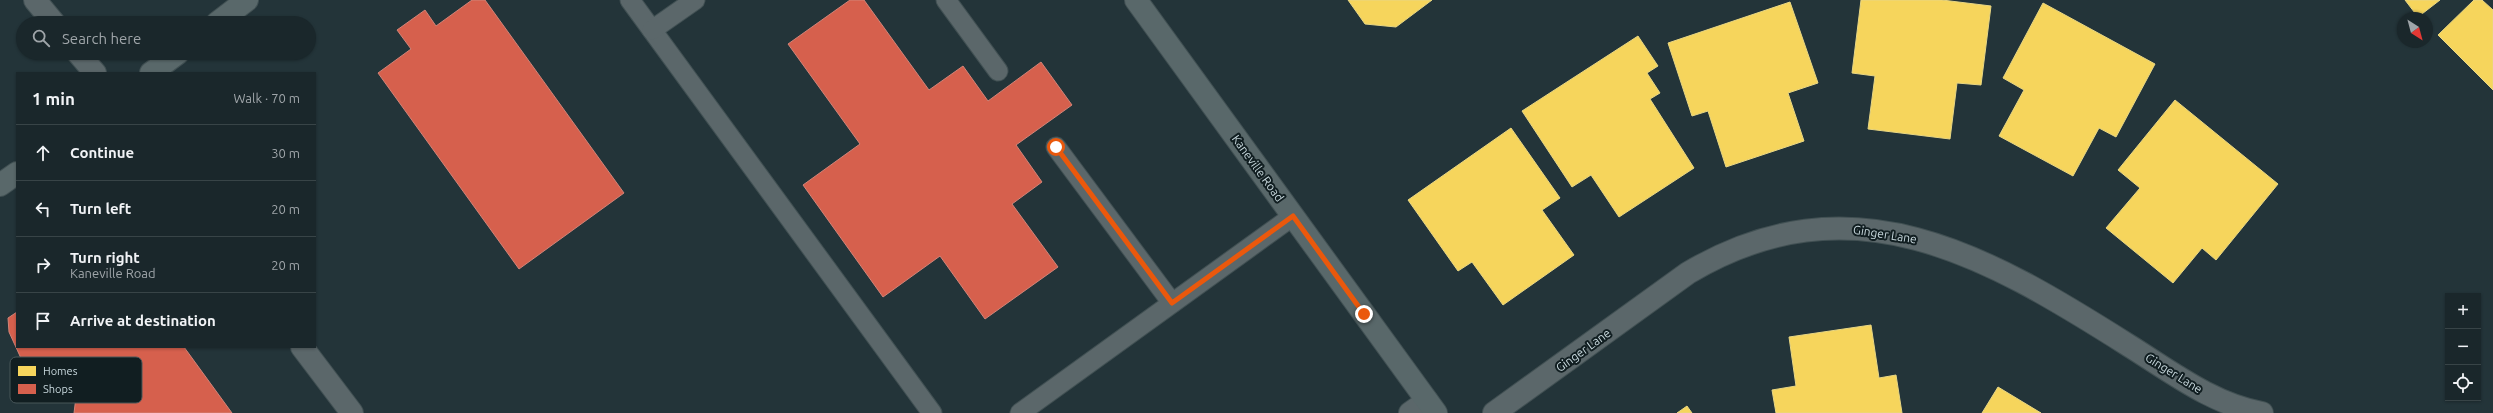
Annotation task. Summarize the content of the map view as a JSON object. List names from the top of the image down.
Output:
{
  "streets": {
    "main road": ["Kaneville Road"],
    "street": ["Ginger Lane"]
  },
  "legend": ["Homes", "Shops"],
  "north": "bottom right",
  "page": {
    "search": "Search here",
    "heading": ["1 min", "Walk · 70 m"],
    "list": [
      ["Continue", "30 m"],
      ["Turn left", "20 m"],
      ["Turn right", "Kaneville Road", "20 m"],
      "Arrive at destination"
    ],
    "map_buttons": ["+", "−"]
  }
}
